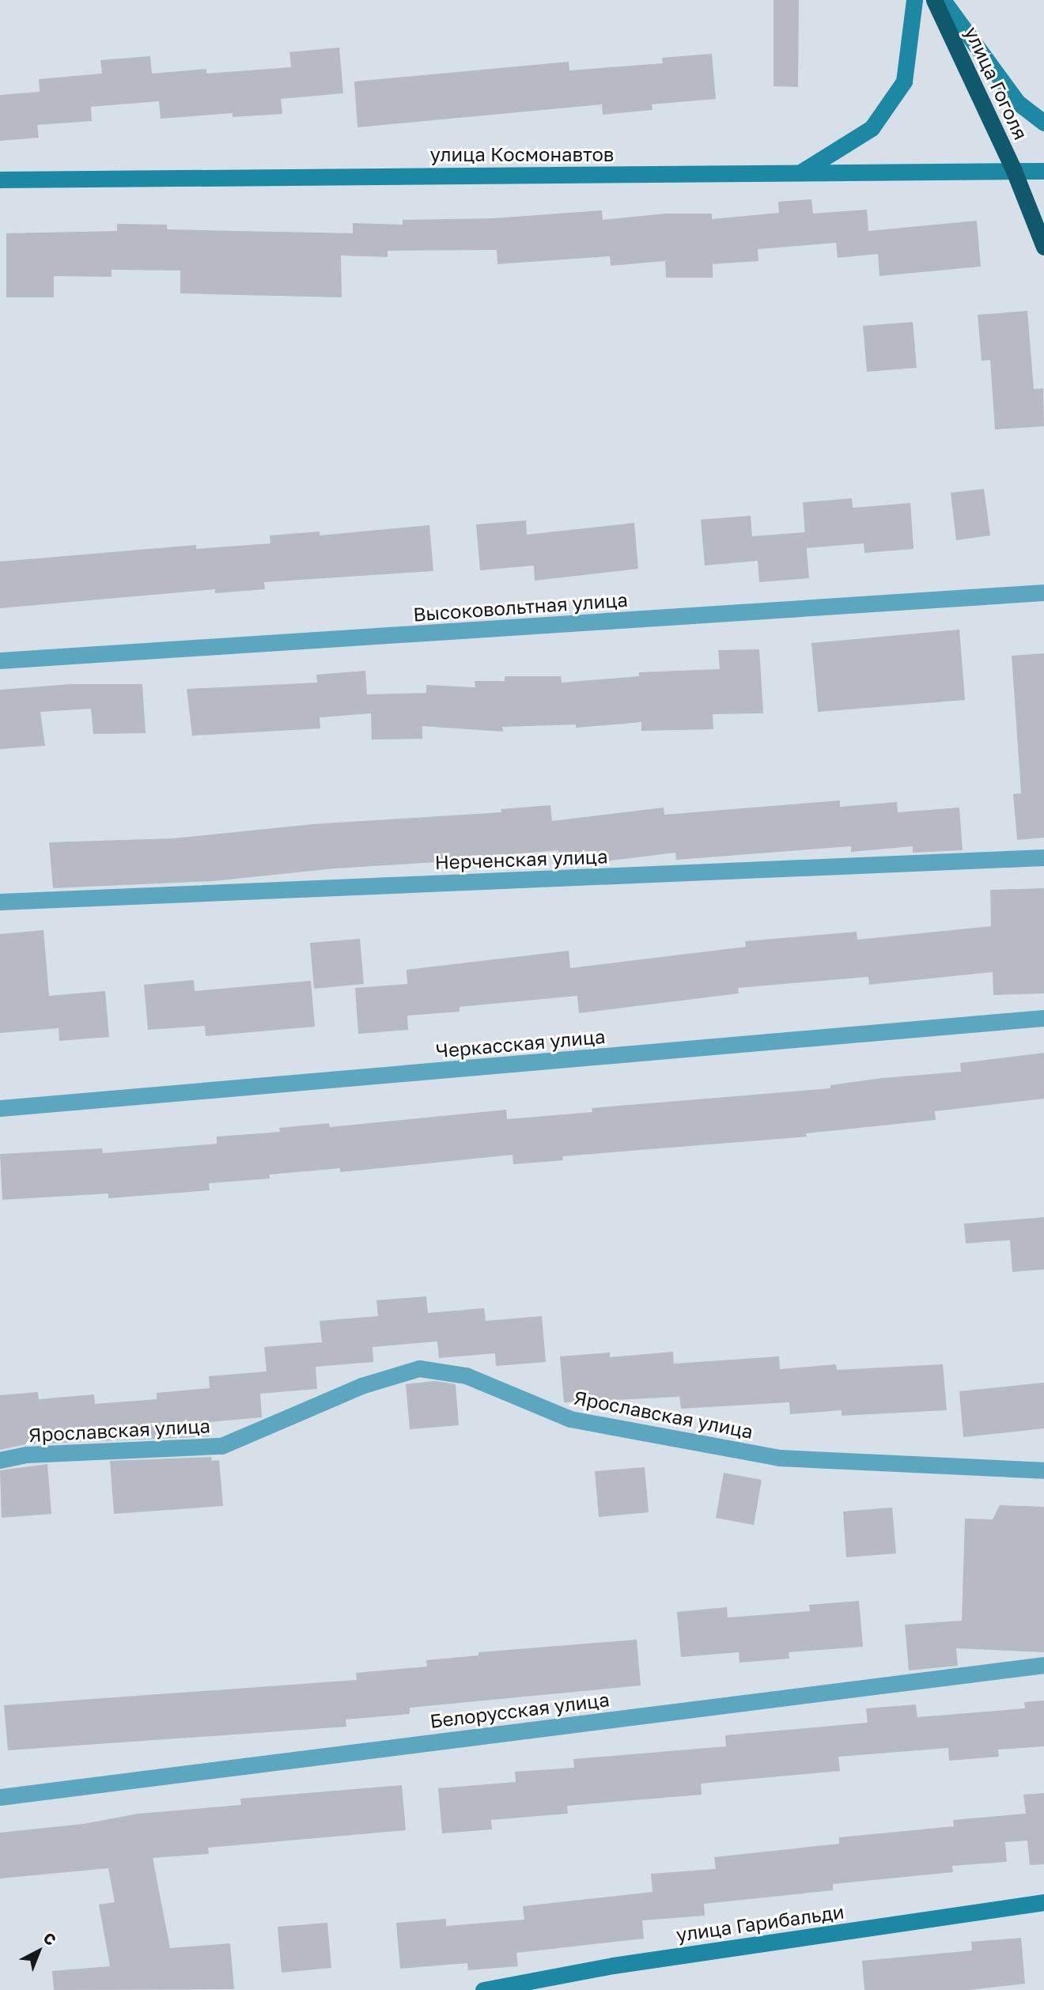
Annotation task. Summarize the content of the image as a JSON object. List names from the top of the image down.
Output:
{
  "streets": {
    "highway": ["улица Гоголя"],
    "street": [
      "улица Космонавтов",
      "Высоковольтная улица",
      "Нерченская улица",
      "Черкасская улица",
      "Ярославская улица",
      "Белорусская улица",
      "улица Гарибальди"
    ]
  },
  "crossings": [
    ["улица Гоголя", "улица Космонавтов"]
  ],
  "north": "top right"
}
